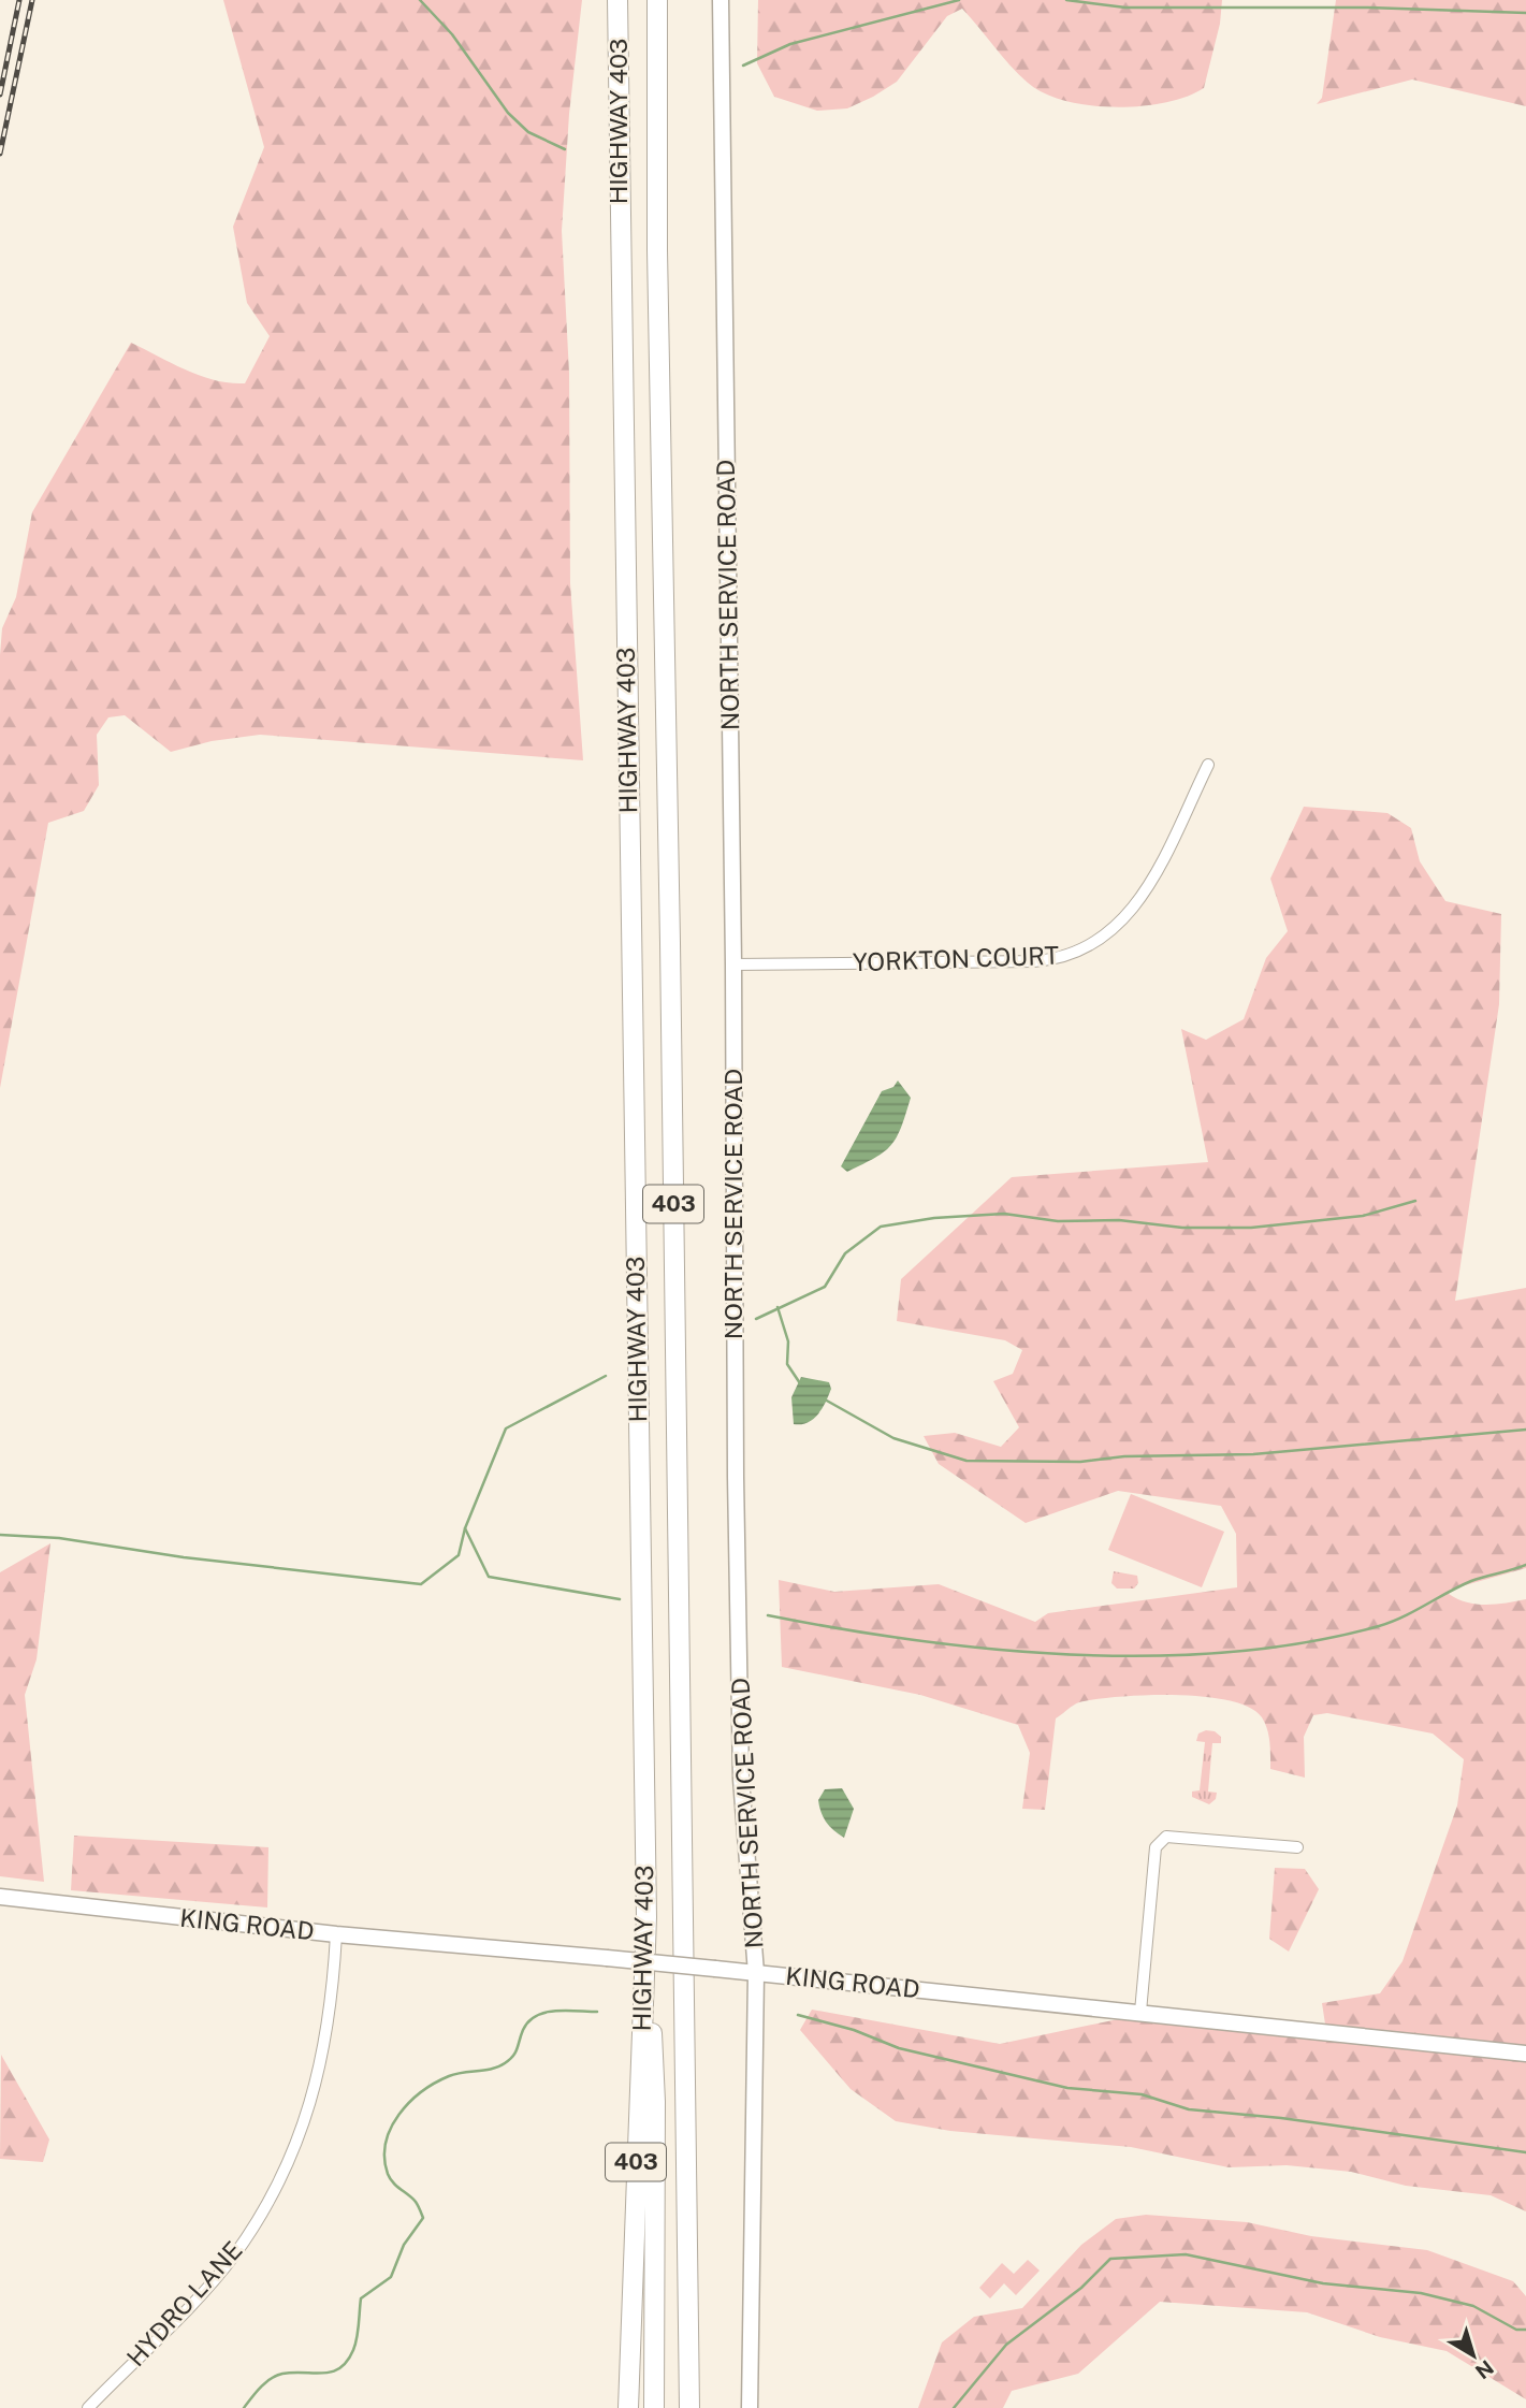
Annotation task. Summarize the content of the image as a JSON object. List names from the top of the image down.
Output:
{
  "streets": {
    "highway": ["HIGHWAY 403", "403"],
    "street": [
      "NORTH SERVICE ROAD",
      "YORKTON COURT",
      "KING ROAD",
      "HYDRO LANE"
    ]
  },
  "crossings": [
    ["NORTH SERVICE ROAD", "YORKTON COURT"],
    ["NORTH SERVICE ROAD", "KING ROAD"],
    ["KING ROAD", "HYDRO LANE"]
  ],
  "north": "bottom right"
}
